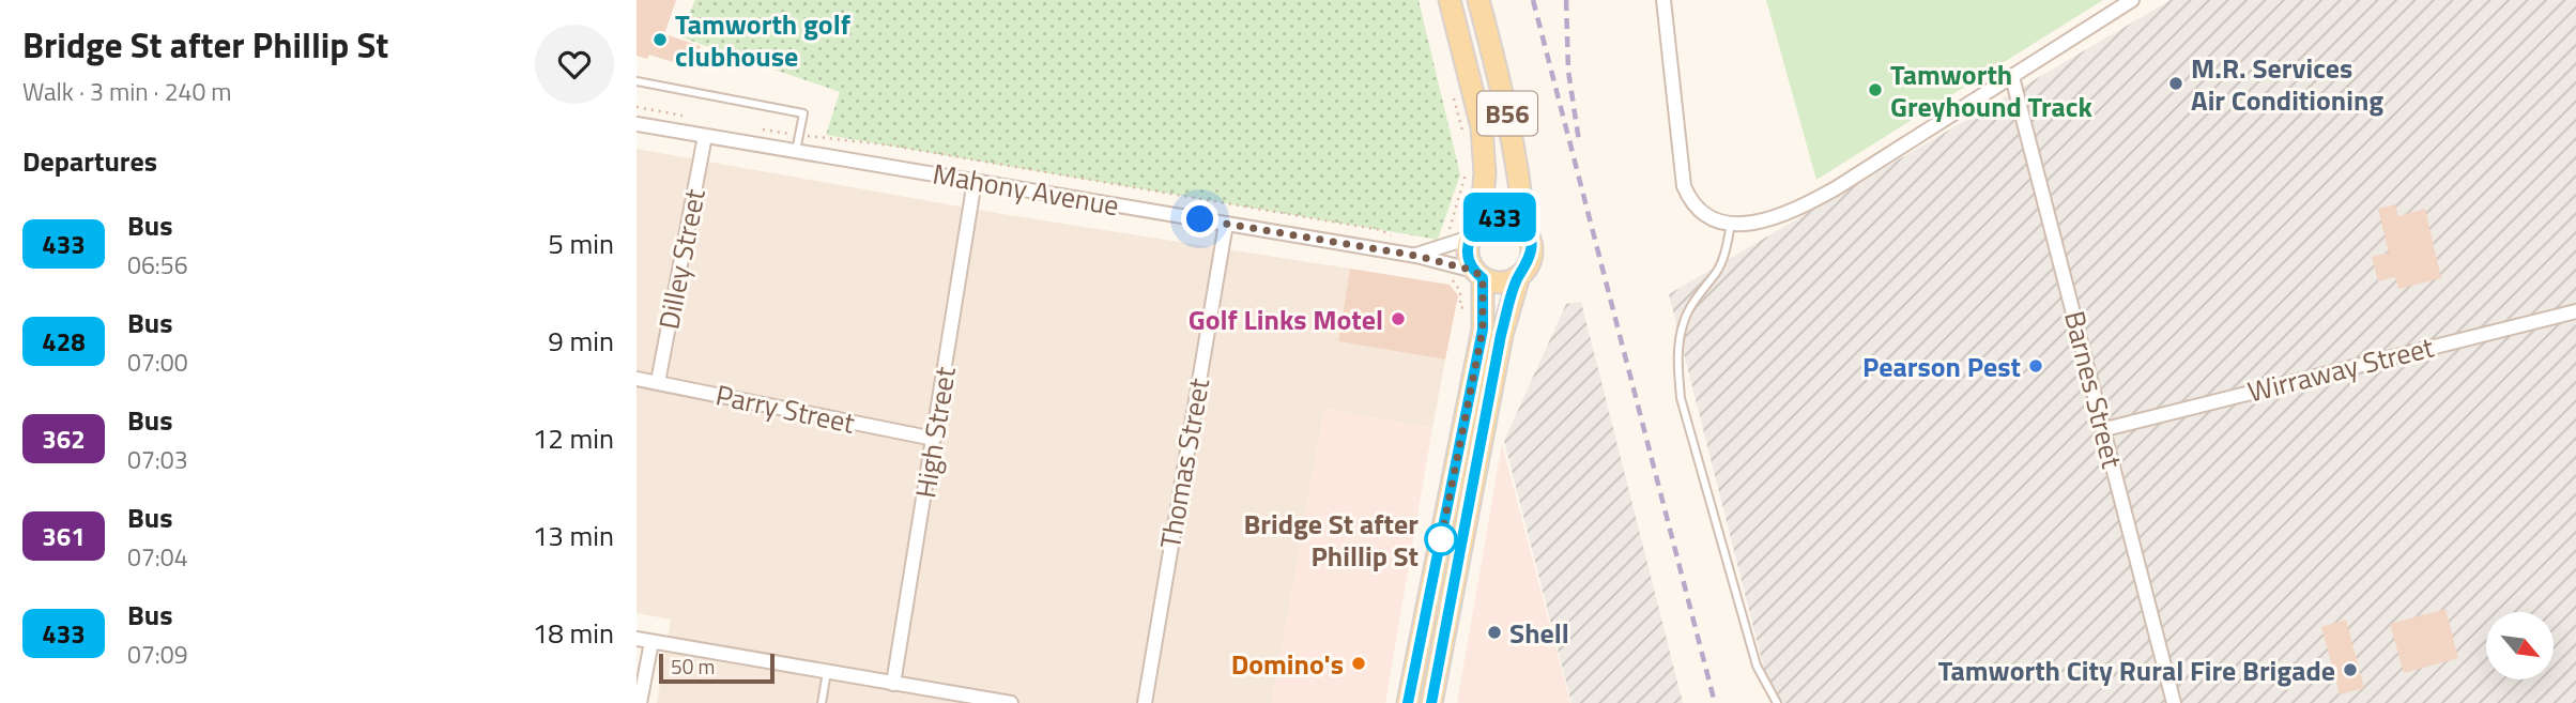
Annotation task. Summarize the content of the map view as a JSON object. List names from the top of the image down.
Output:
{
  "streets": {
    "main road": ["B56"],
    "street": [
      "Mahony Avenue",
      "Dilley Street",
      "Wirraway Street",
      "Barnes Street",
      "Parry Street",
      "High Street",
      "Thomas Street"
    ]
  },
  "crossings": [
    ["B56", "Mahony Avenue"],
    ["Mahony Avenue", "Dilley Street"],
    ["Mahony Avenue", "High Street"],
    ["Mahony Avenue", "Thomas Street"],
    ["Dilley Street", "Parry Street"],
    ["Wirraway Street", "Barnes Street"],
    ["Parry Street", "High Street"]
  ],
  "places": [
    "Tamworth golf clubhouse",
    "M.R. Services Air Conditioning",
    "Tamworth Greyhound Track",
    "Golf Links Motel",
    "Pearson Pest",
    "Bridge St after Phillip St",
    "Shell",
    "Domino's",
    "Tamworth City Rural Fire Brigade"
  ],
  "lines": ["bus line 433"],
  "scale_bar": "50 m",
  "north": "bottom right",
  "page": {
    "heading": [
      ["Bridge St after Phillip St", "Walk · 3 min · 240 m"],
      "Departures"
    ],
    "on_map": "433",
    "list": [
      {
        "mark": "433",
        "name": "Bus",
        "note": "06:56",
        "value": "5 min"
      },
      {
        "mark": "428",
        "name": "Bus",
        "note": "07:00",
        "value": "9 min"
      },
      {
        "mark": "362",
        "name": "Bus",
        "note": "07:03",
        "value": "12 min"
      },
      {
        "mark": "361",
        "name": "Bus",
        "note": "07:04",
        "value": "13 min"
      },
      {
        "mark": "433",
        "name": "Bus",
        "note": "07:09",
        "value": "18 min"
      }
    ],
    "scale": "50 m"
  }
}
